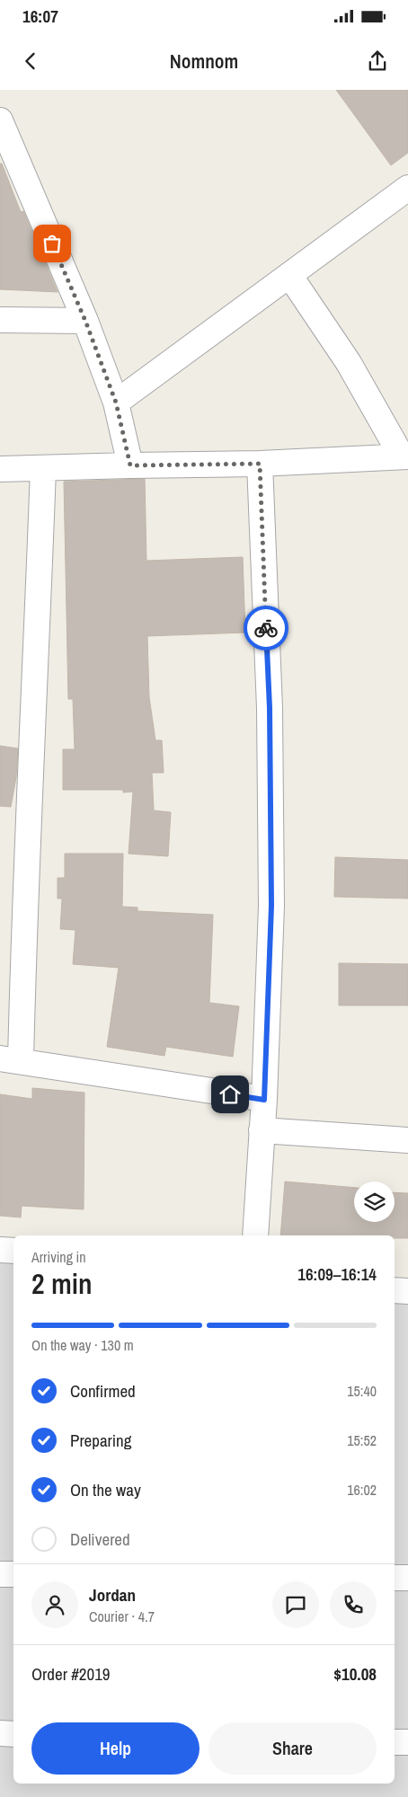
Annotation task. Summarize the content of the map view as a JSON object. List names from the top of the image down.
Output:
{
  "page": {
    "status": "16:07",
    "header": "Nomnom",
    "heading": ["2 min", "Arriving in", "16:09–16:14"],
    "panel": [
      "Jordan",
      "Courier · 4.7",
      "Order #2019",
      "$10.08"
    ],
    "bar": "On the way · 130 m",
    "list": [
      ["Confirmed", "15:40"],
      ["Preparing", "15:52"],
      ["On the way", "16:02"],
      "Delivered"
    ],
    "buttons": ["Help", "Share"]
  }
}
